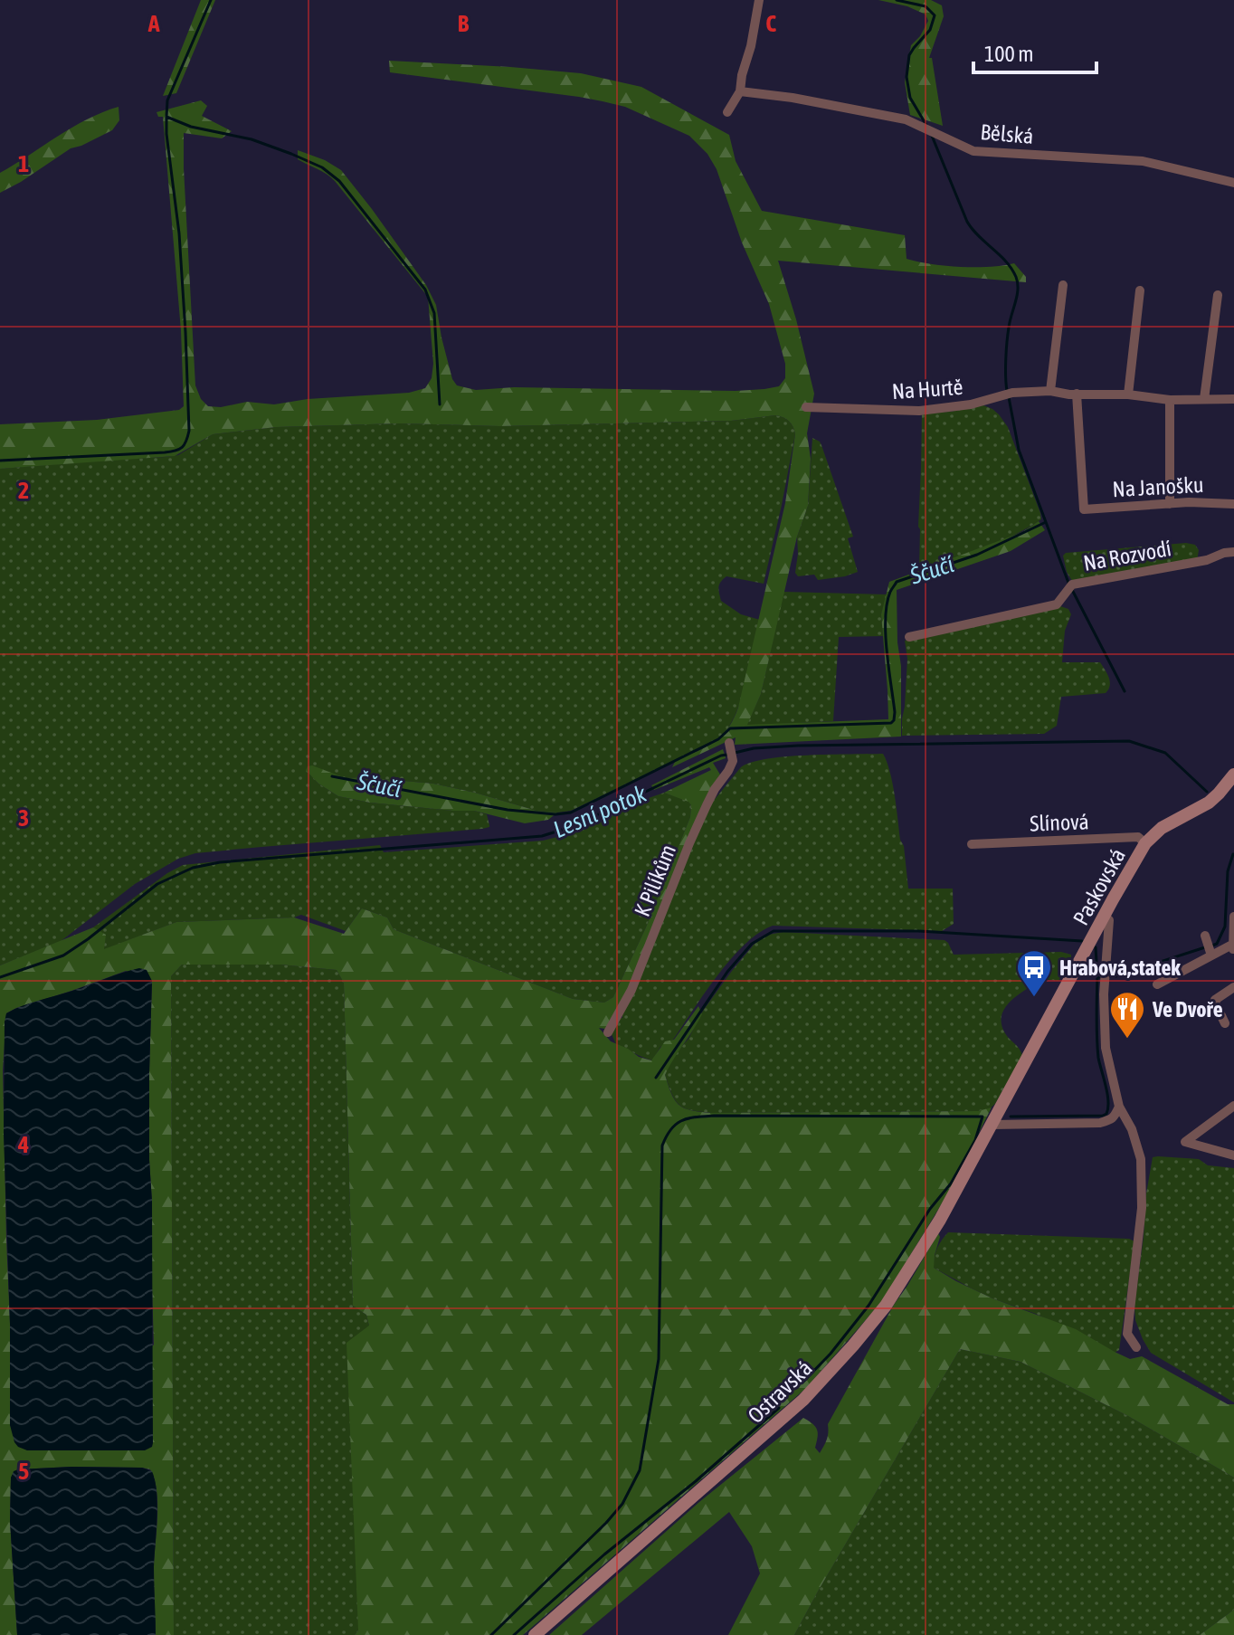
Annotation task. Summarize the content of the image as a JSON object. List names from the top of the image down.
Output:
{
  "streets": {
    "street": [
      "Bělská",
      "Na Hurtě",
      "Na Janošku",
      "Na Rozvodí",
      "Slínová",
      "K Pilíkům",
      "Paskovská",
      "Ostravská"
    ]
  },
  "crossings": [
    ["Na Hurtě", "Na Janošku"],
    ["Slínová", "Paskovská"],
    ["Paskovská", "Ostravská"]
  ],
  "water": ["Ščučí", "Lesní potok"],
  "places": {
    "bus stop": ["Hrabová,statek"],
    "restaurant": ["Ve Dvoře"]
  },
  "scale_bar": "100 m",
  "grid": {
    "columns": ["A", "B", "C"],
    "rows": [
      "1",
      "2",
      "3",
      "4",
      "5"
    ]
  }
}
